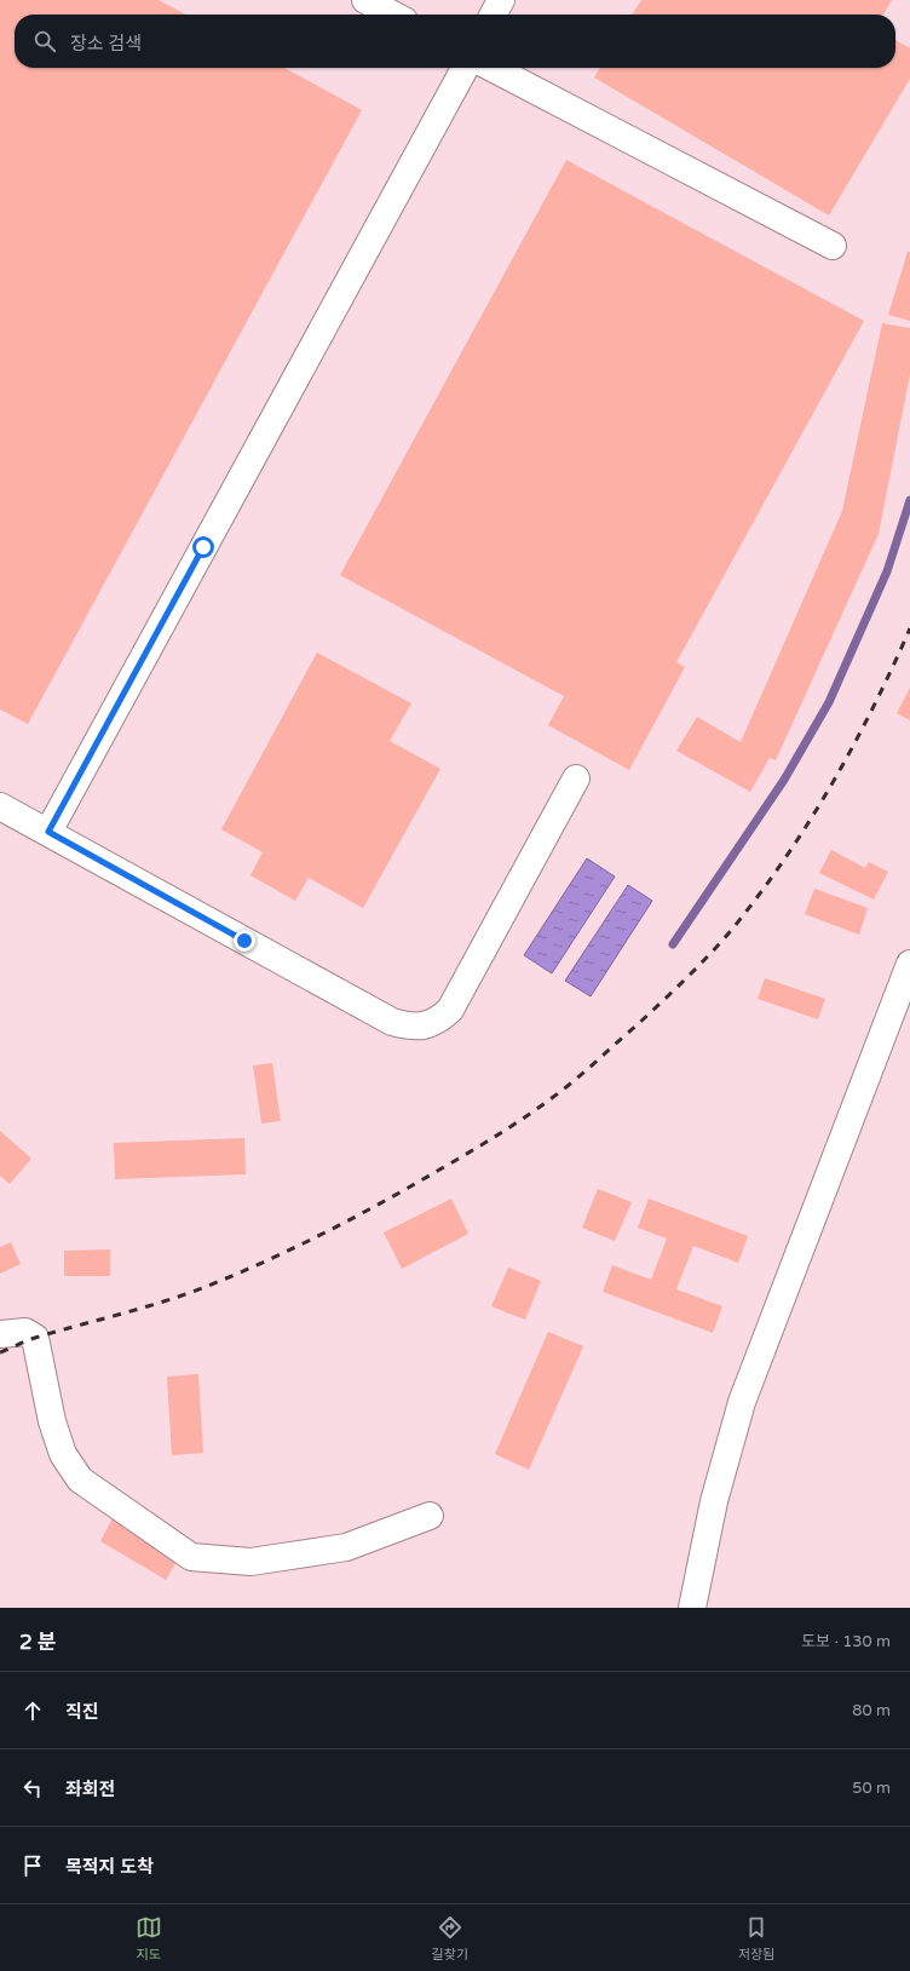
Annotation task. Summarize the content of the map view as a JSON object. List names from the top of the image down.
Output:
{
  "page": {
    "search": "장소 검색",
    "heading": ["2 분", "도보 · 130 m"],
    "list": [
      ["직진", "80 m"],
      ["좌회전", "50 m"],
      "목적지 도착"
    ],
    "nav": ["지도", "길찾기", "저장됨"]
  }
}
